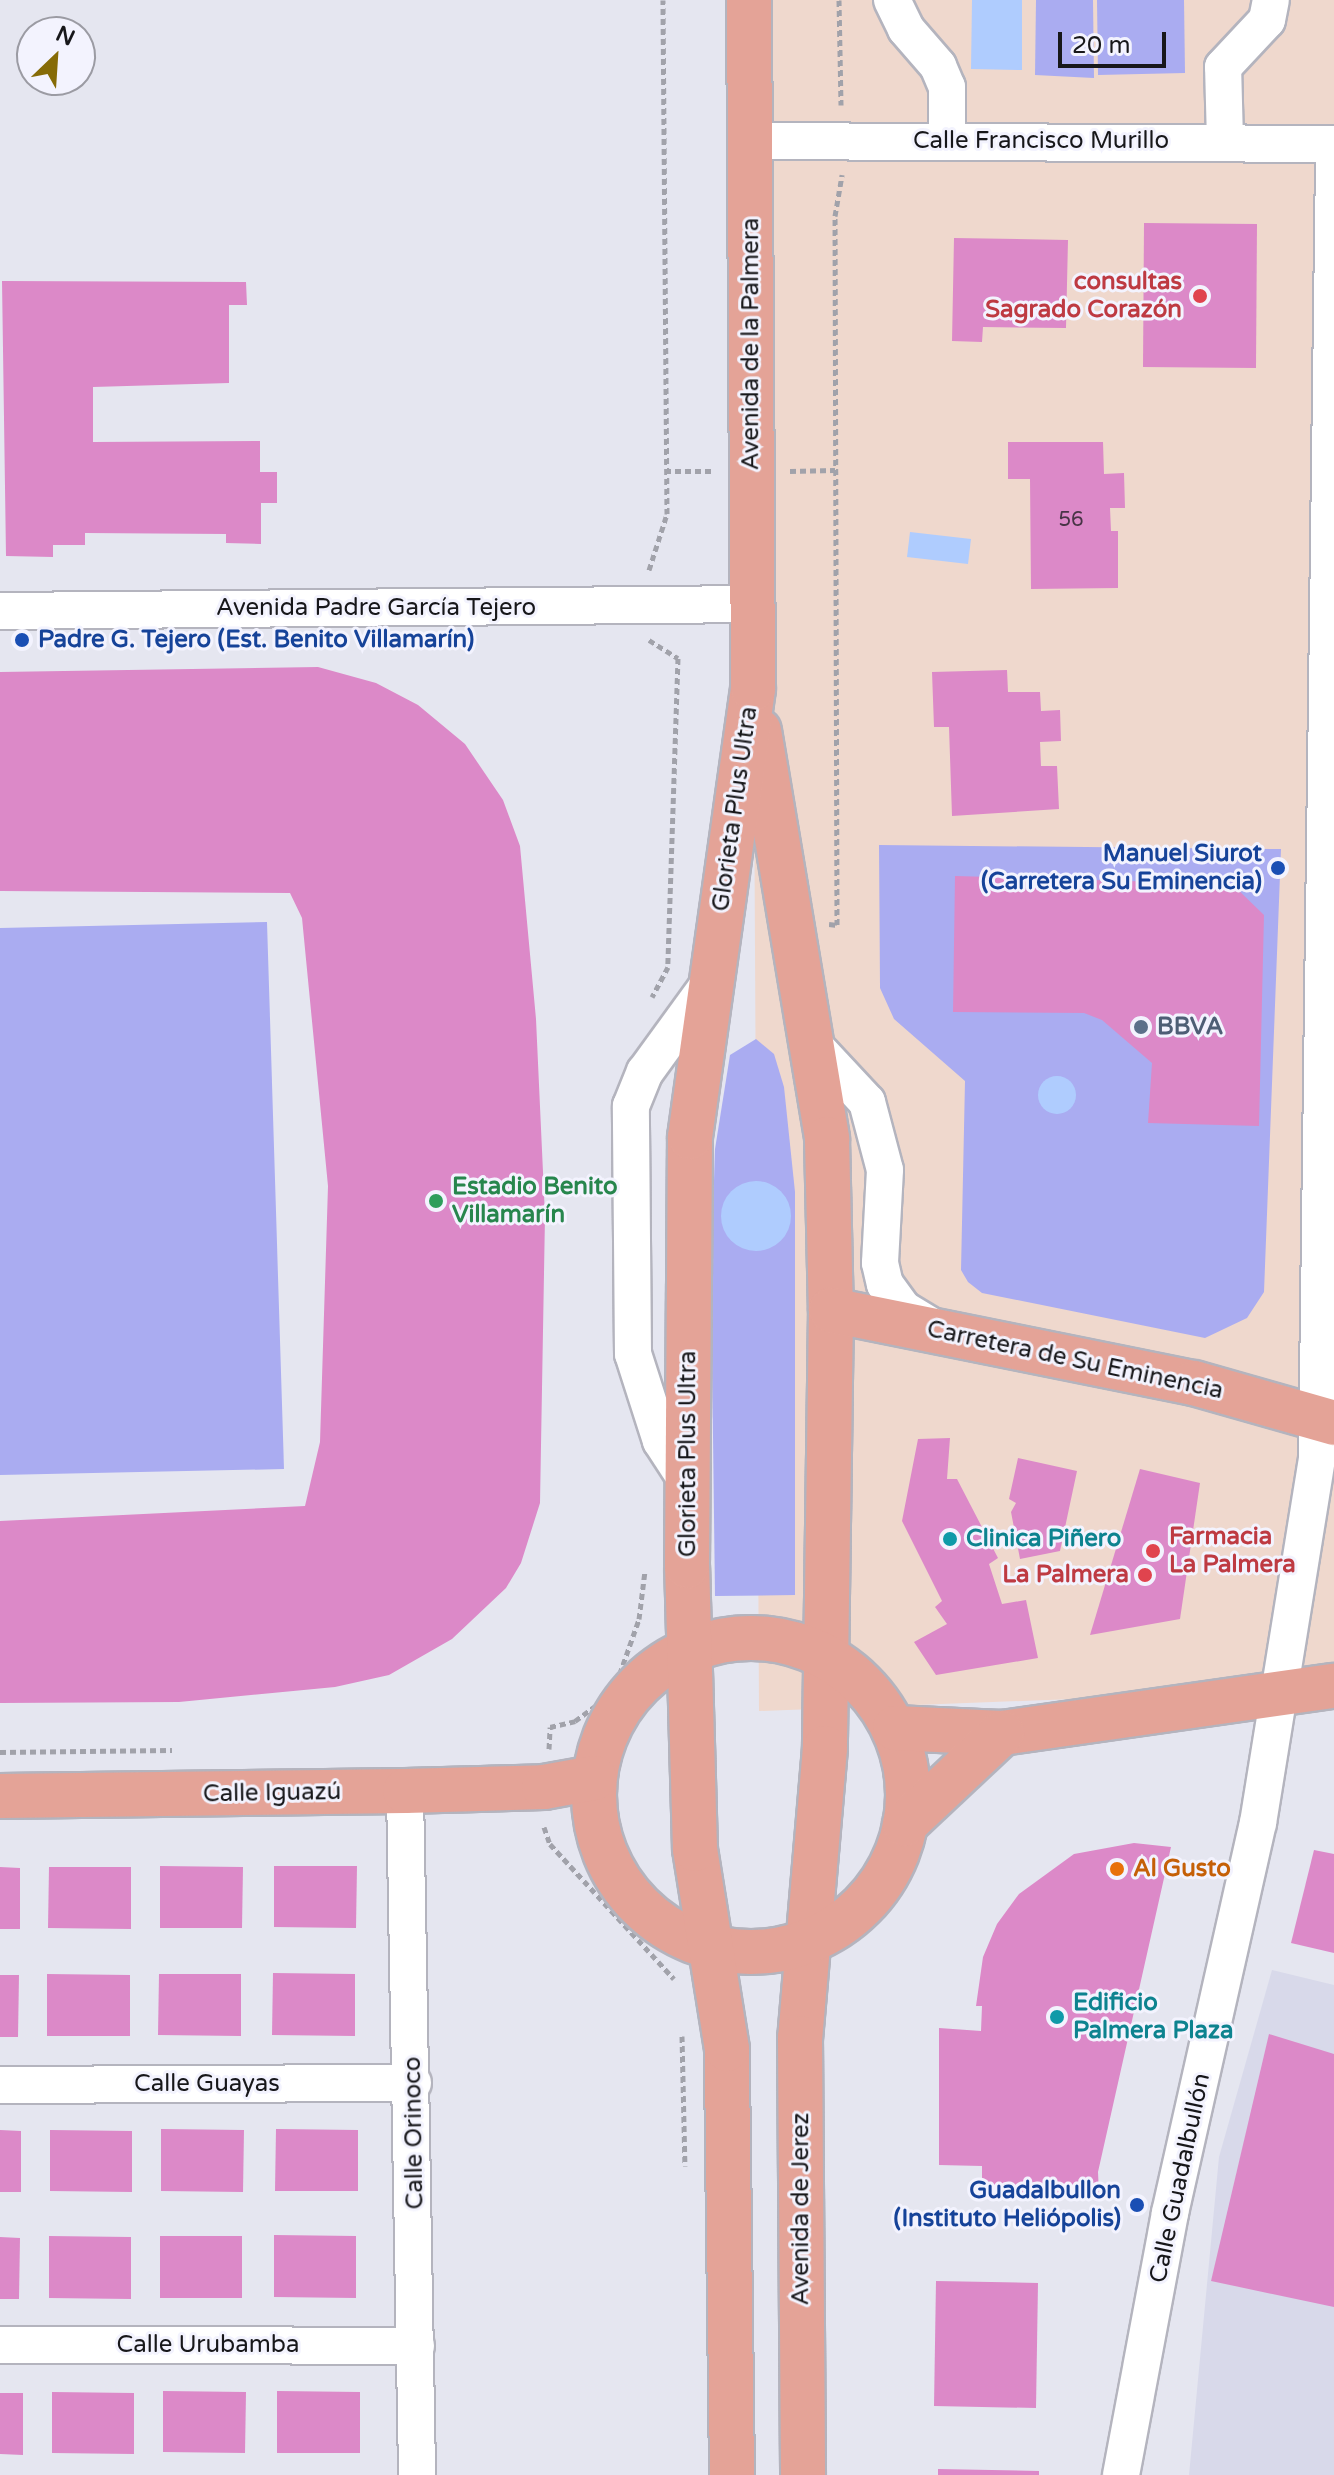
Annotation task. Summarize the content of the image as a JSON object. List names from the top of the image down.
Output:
{
  "streets": {
    "main road": [
      "Avenida de la Palmera",
      "Glorieta Plus Ultra",
      "Carretera de Su Eminencia",
      "Calle Iguazú",
      "Avenida de Jerez"
    ],
    "street": [
      "Calle Francisco Murillo",
      "Avenida Padre García Tejero",
      "Calle Guayas",
      "Calle Orinoco",
      "Calle Guadalbullón",
      "Calle Urubamba"
    ]
  },
  "crossings": [
    ["Calle Francisco Murillo", "Avenida de la Palmera"],
    ["Avenida de la Palmera", "Avenida Padre García Tejero"],
    ["Avenida de la Palmera", "Glorieta Plus Ultra"],
    ["Glorieta Plus Ultra", "Carretera de Su Eminencia"],
    ["Glorieta Plus Ultra", "Avenida de Jerez"],
    ["Carretera de Su Eminencia", "Calle Guadalbullón"],
    ["Calle Iguazú", "Calle Orinoco"],
    ["Calle Guayas", "Calle Orinoco"],
    ["Calle Orinoco", "Calle Urubamba"]
  ],
  "places": [
    "consultas Sagrado Corazón",
    "Padre G. Tejero (Est. Benito Villamarín)",
    "Manuel Siurot (Carretera Su Eminencia)",
    "BBVA",
    "Estadio Benito Villamarín",
    "Clinica Piñero",
    "Farmacia La Palmera",
    "La Palmera",
    "Al Gusto",
    "Edificio Palmera Plaza",
    "Guadalbullon (Instituto Heliópolis)"
  ],
  "house_numbers": ["56"],
  "scale_bar": "20 m",
  "north": "top right"
}
